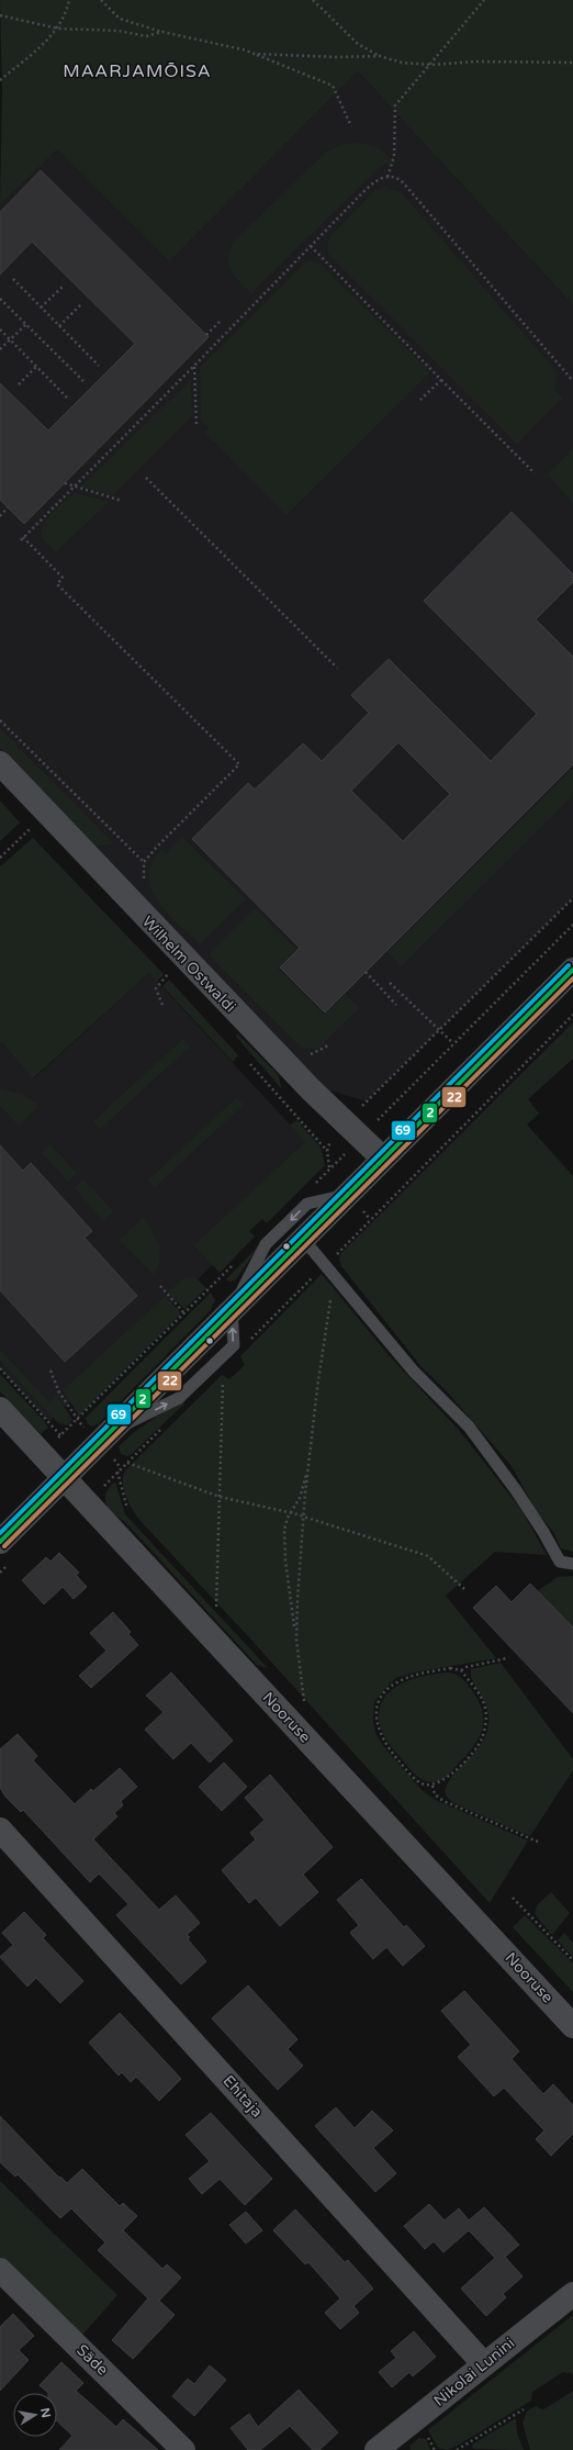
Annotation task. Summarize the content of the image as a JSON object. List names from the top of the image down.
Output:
{
  "streets": {
    "street": [
      "Wilhelm Ostwaldi",
      "Nooruse",
      "Ehitaja",
      "Säde",
      "Nikolai Lunini"
    ]
  },
  "crossings": [
    ["Ehitaja", "Nikolai Lunini"]
  ],
  "districts": ["MAARJAMÕISA"],
  "lines": ["transit line 69", "transit line 2", "transit line 22"],
  "north": "right"
}
